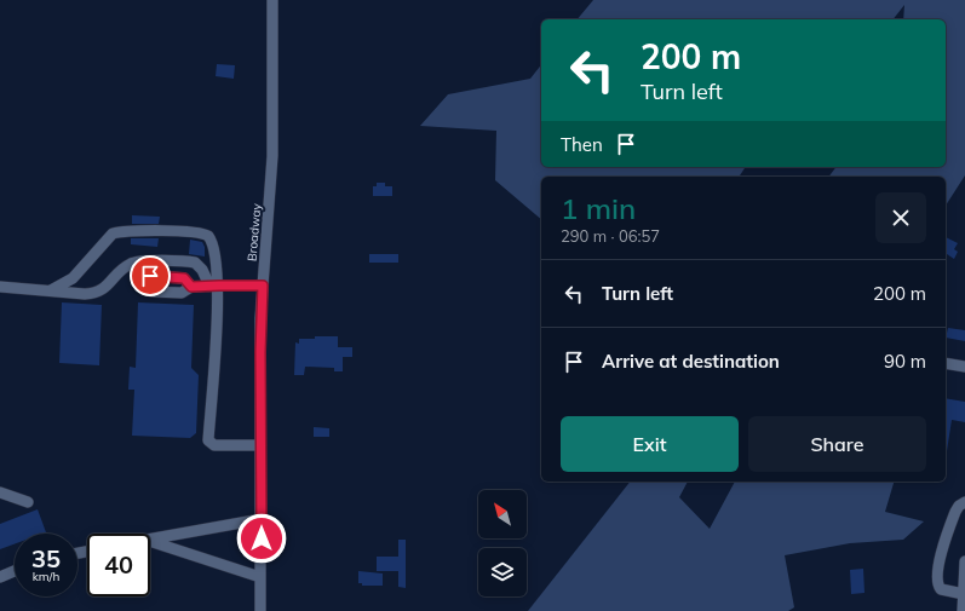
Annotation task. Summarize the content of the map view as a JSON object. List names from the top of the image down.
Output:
{
  "streets": {
    "street": ["Broadway"]
  },
  "north": "top left",
  "page": {
    "turn": ["200 m", "Turn left"],
    "then": "Then",
    "heading": ["1 min", "290 m · 06:57"],
    "list": [
      {
        "name": "Turn left",
        "value": "200 m"
      },
      {
        "name": "Arrive at destination",
        "value": "90 m"
      }
    ],
    "buttons": ["Exit", "Share"],
    "speed": "35 km/h",
    "limit": "40"
  }
}
